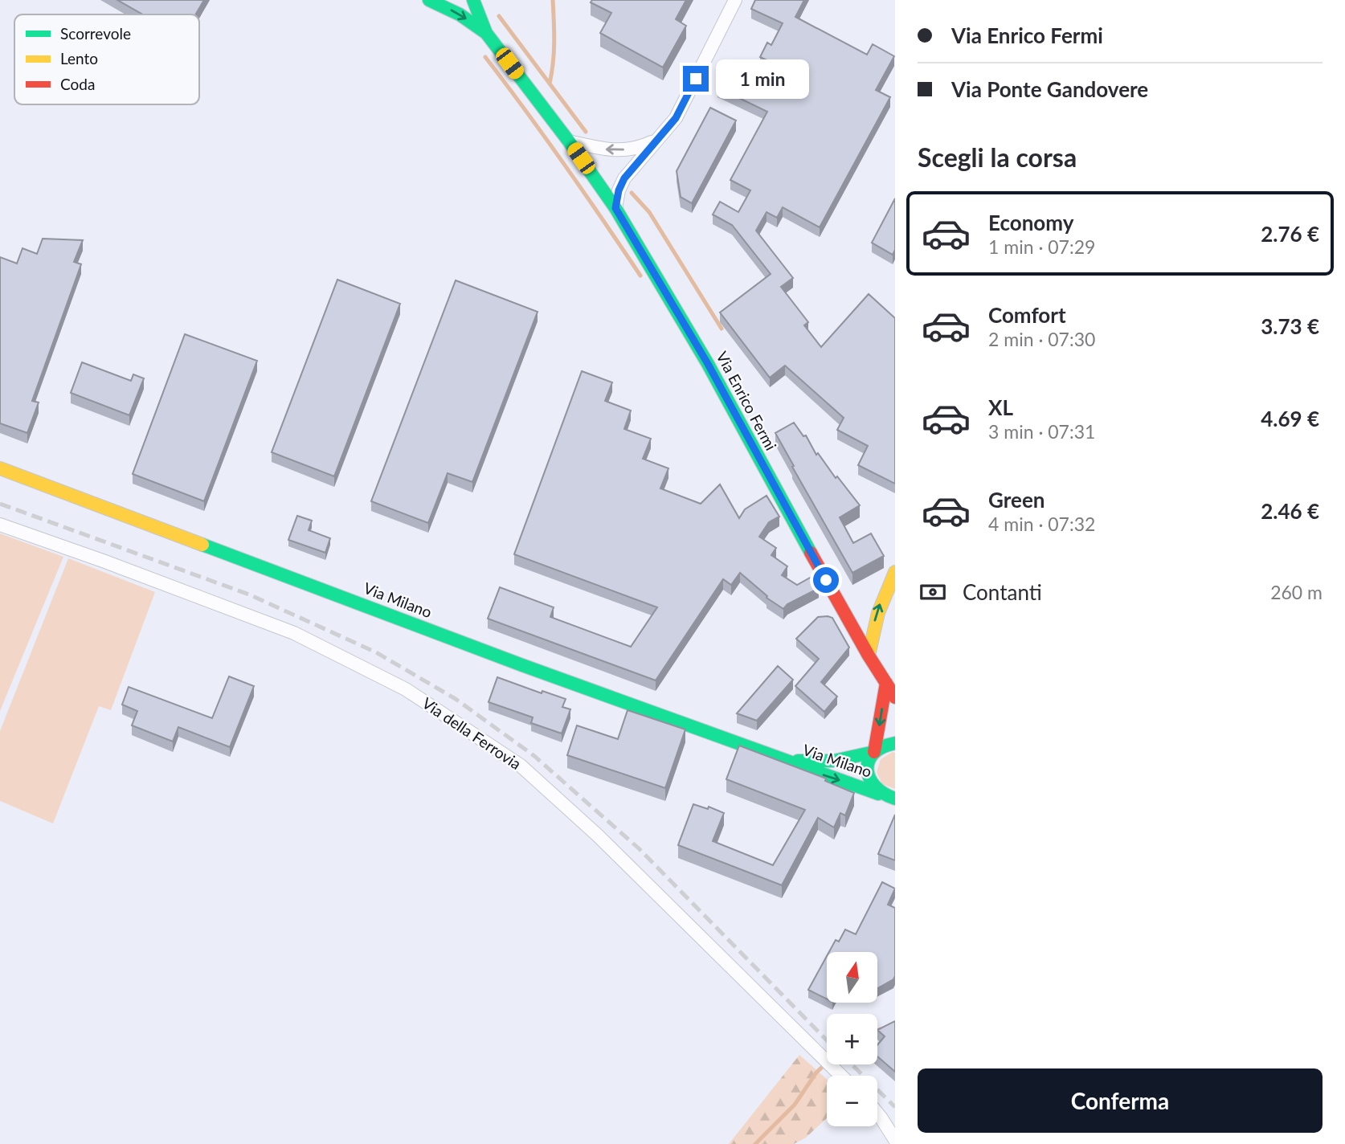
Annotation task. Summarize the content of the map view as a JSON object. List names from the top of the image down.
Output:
{
  "streets": {
    "main road": ["Via Enrico Fermi", "Via Milano"],
    "street": ["Via della Ferrovia"]
  },
  "legend": ["Scorrevole", "Lento", "Coda"],
  "north": "top",
  "page": {
    "banner": ["Via Enrico Fermi", "Via Ponte Gandovere"],
    "bubble": "1 min",
    "heading": "Scegli la corsa",
    "list": [
      {
        "name": "Economy",
        "note": "1 min · 07:29",
        "value": "2.76 €"
      },
      {
        "name": "Comfort",
        "note": "2 min · 07:30",
        "value": "3.73 €"
      },
      {
        "name": "XL",
        "note": "3 min · 07:31",
        "value": "4.69 €"
      },
      {
        "name": "Green",
        "note": "4 min · 07:32",
        "value": "2.46 €"
      }
    ],
    "pay": ["Contanti", "260 m"],
    "map_buttons": ["+", "−"],
    "buttons": "Conferma"
  }
}
